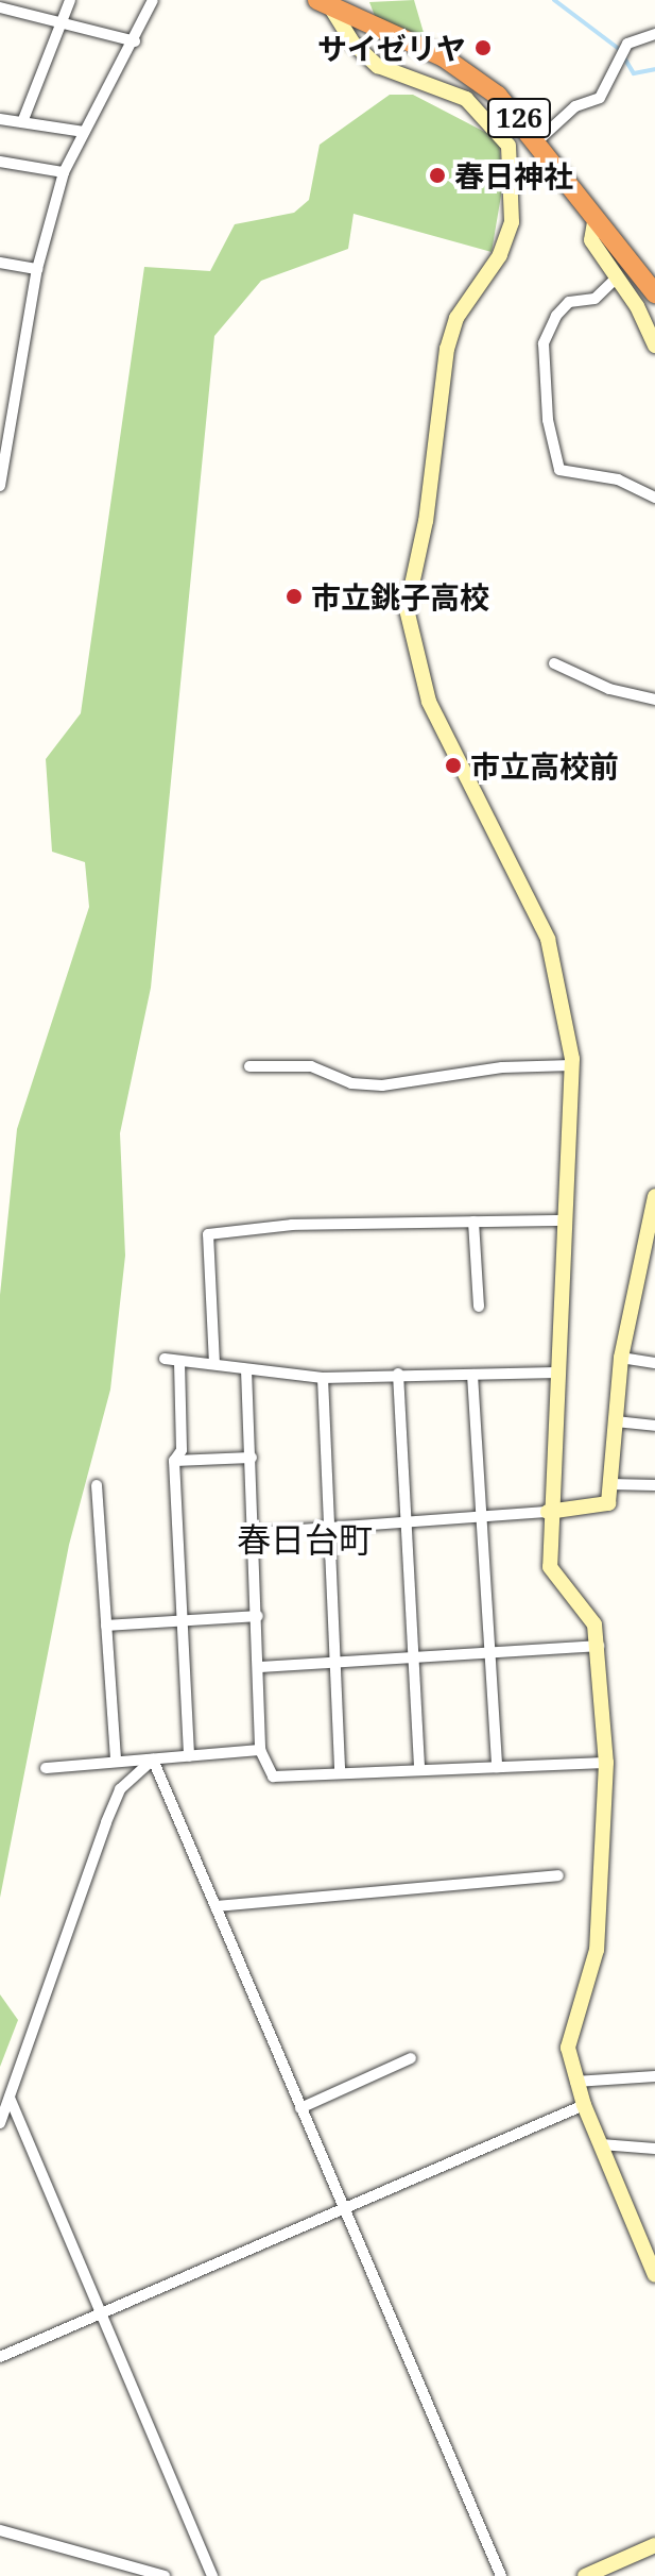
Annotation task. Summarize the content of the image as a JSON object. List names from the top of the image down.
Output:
{
  "streets": {
    "highway": ["126"]
  },
  "districts": ["春日台町"],
  "places": [
    "サイゼリヤ",
    "春日神社",
    "市立銚子高校",
    "市立高校前"
  ]
}
